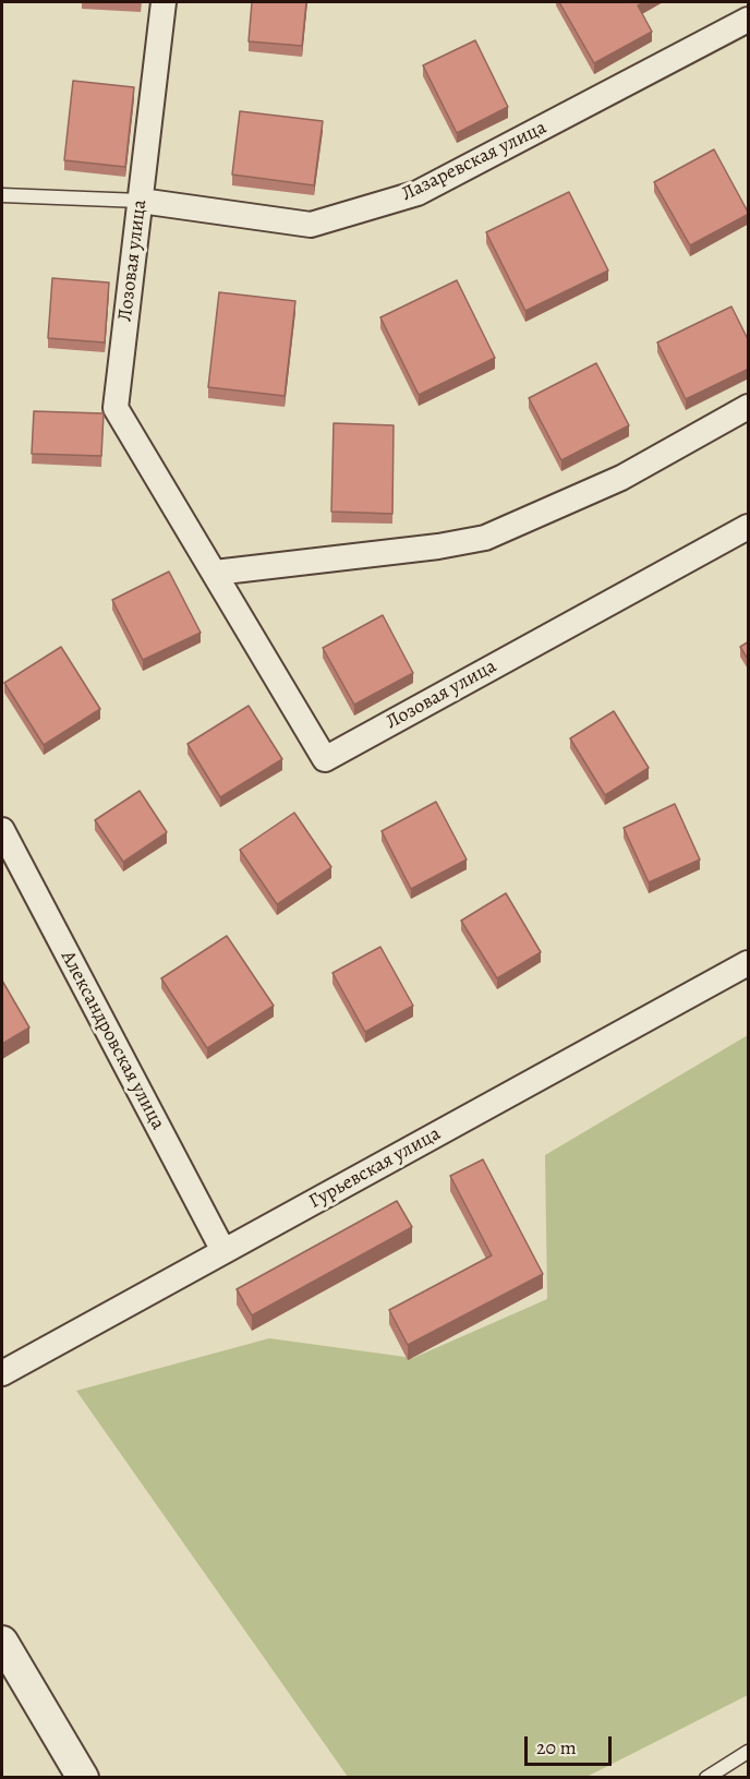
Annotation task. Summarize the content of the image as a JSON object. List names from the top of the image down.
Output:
{
  "streets": {
    "street": [
      "Лазаревская улица",
      "Лозовая улица",
      "Александровская улица",
      "Гурьевская улица"
    ]
  },
  "crossings": [
    ["Лазаревская улица", "Лозовая улица"],
    ["Александровская улица", "Гурьевская улица"]
  ],
  "scale_bar": "20 m"
}
